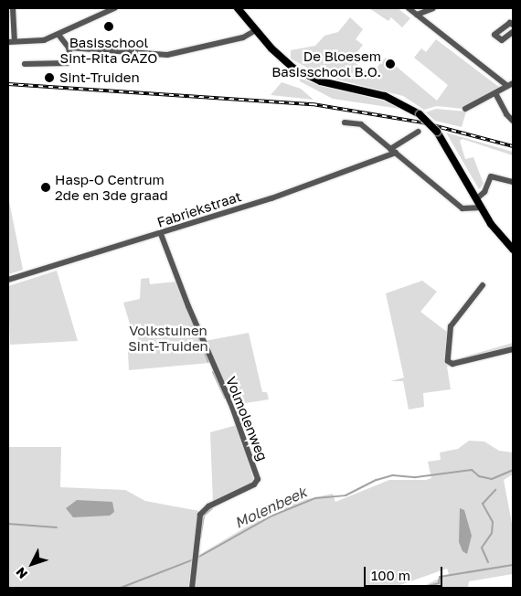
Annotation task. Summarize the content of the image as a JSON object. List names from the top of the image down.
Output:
{
  "streets": {
    "street": ["Fabriekstraat", "Volmolenweg"]
  },
  "crossings": [
    ["Fabriekstraat", "Volmolenweg"]
  ],
  "water": ["Molenbeek"],
  "parks": ["Volkstuinen Sint-Truiden"],
  "places": [
    "Basisschool Sint-Rita GAZO",
    "De Bloesem Basisschool B.O.",
    "Sint-Truiden",
    "Hasp-O Centrum 2de en 3de graad"
  ],
  "scale_bar": "100 m",
  "north": "bottom left"
}
